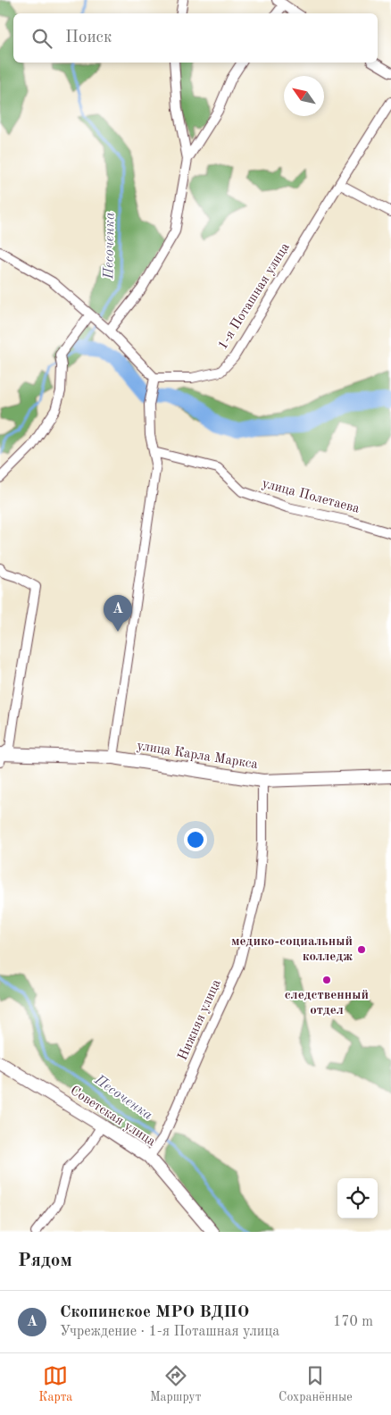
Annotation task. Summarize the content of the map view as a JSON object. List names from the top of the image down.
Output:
{
  "streets": {
    "main road": ["улица Карла Маркса", "Советская улица"],
    "street": ["1-я Поташная улица", "улица Полетаева", "Нижняя улица"]
  },
  "crossings": [
    ["улица Карла Маркса", "Нижняя улица"],
    ["Нижняя улица", "Советская улица"]
  ],
  "water": ["Песоченка"],
  "places": ["медико-социальный колледж", "следственный отдел"],
  "north": "top left",
  "page": {
    "search": "Поиск",
    "pins": "A",
    "heading": "Рядом",
    "list": [
      {
        "mark": "A",
        "name": "Скопинское МРО ВДПО",
        "note": "Учреждение · 1-я Поташная улица",
        "value": "170 m"
      }
    ],
    "nav": ["Карта", "Маршрут", "Сохранённые"]
  }
}
